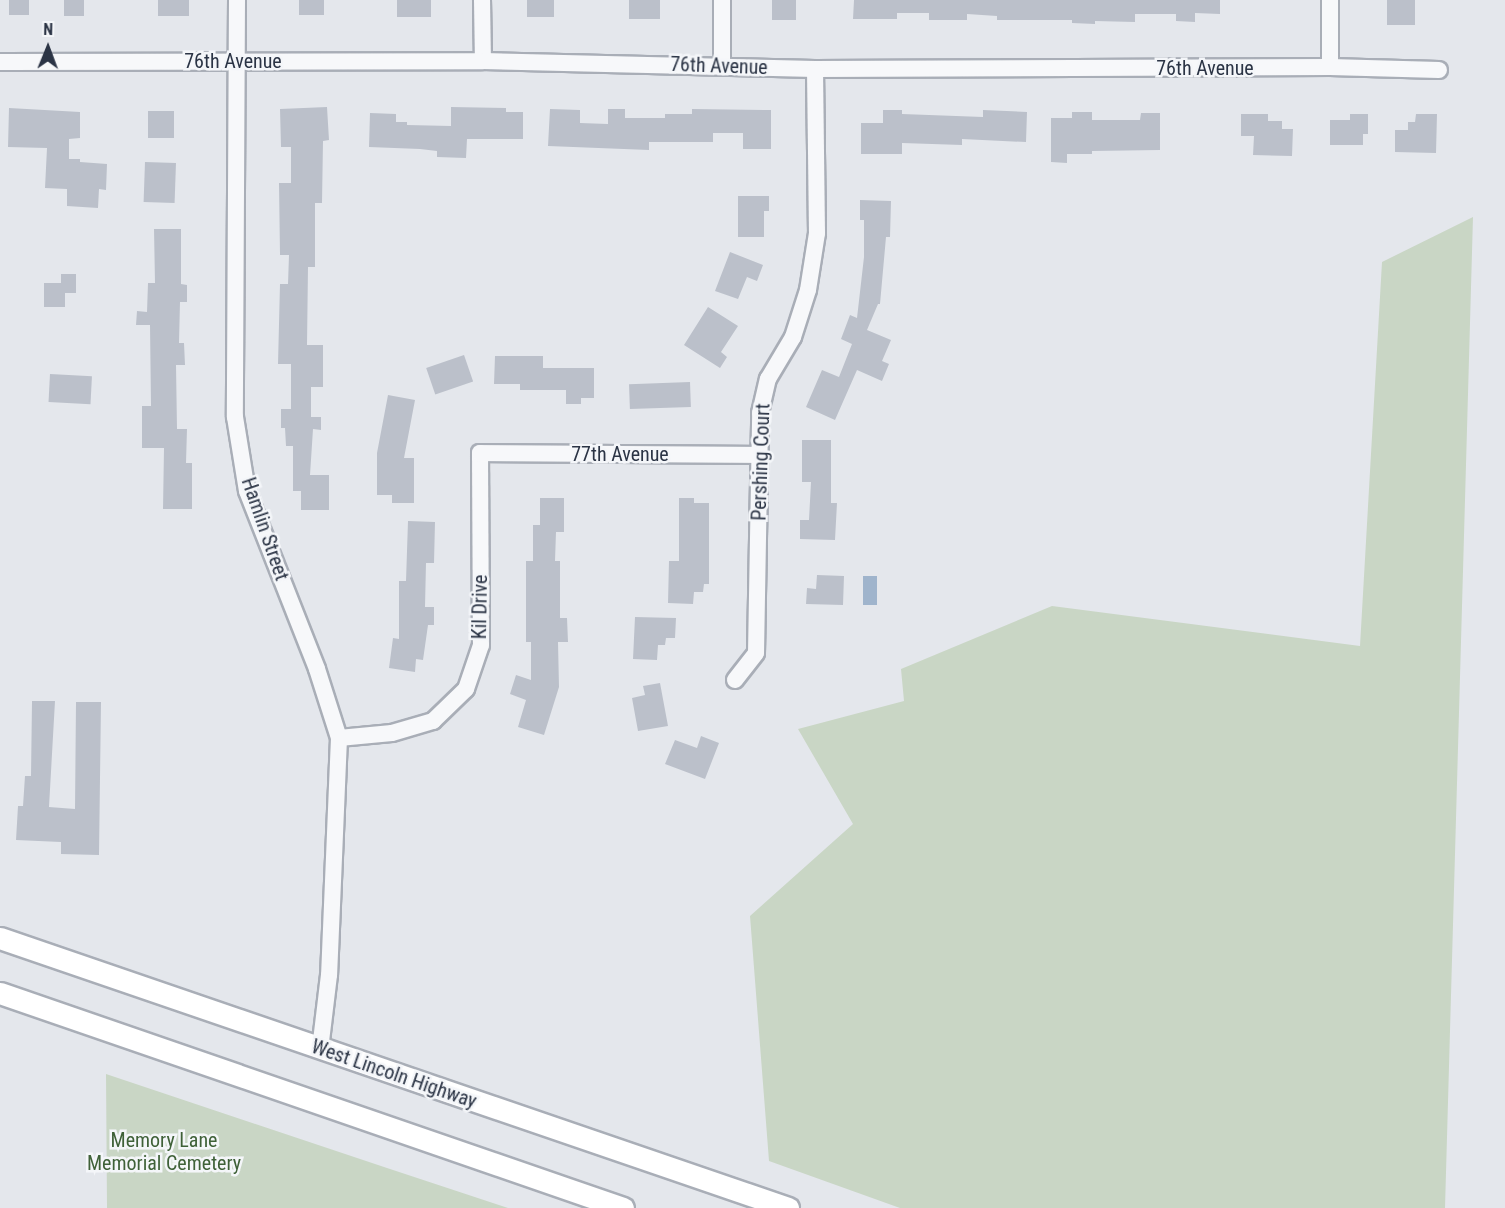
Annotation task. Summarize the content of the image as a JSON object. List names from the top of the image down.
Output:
{
  "streets": {
    "main road": ["West Lincoln Highway"],
    "street": [
      "76th Avenue",
      "77th Avenue",
      "Pershing Court",
      "Hamlin Street",
      "Kil Drive"
    ]
  },
  "crossings": [
    ["76th Avenue", "Pershing Court"],
    ["76th Avenue", "Hamlin Street"],
    ["77th Avenue", "Pershing Court"],
    ["77th Avenue", "Kil Drive"],
    ["Hamlin Street", "Kil Drive"],
    ["Hamlin Street", "West Lincoln Highway"]
  ],
  "parks": ["Memory Lane Memorial Cemetery"],
  "north": "top"
}
